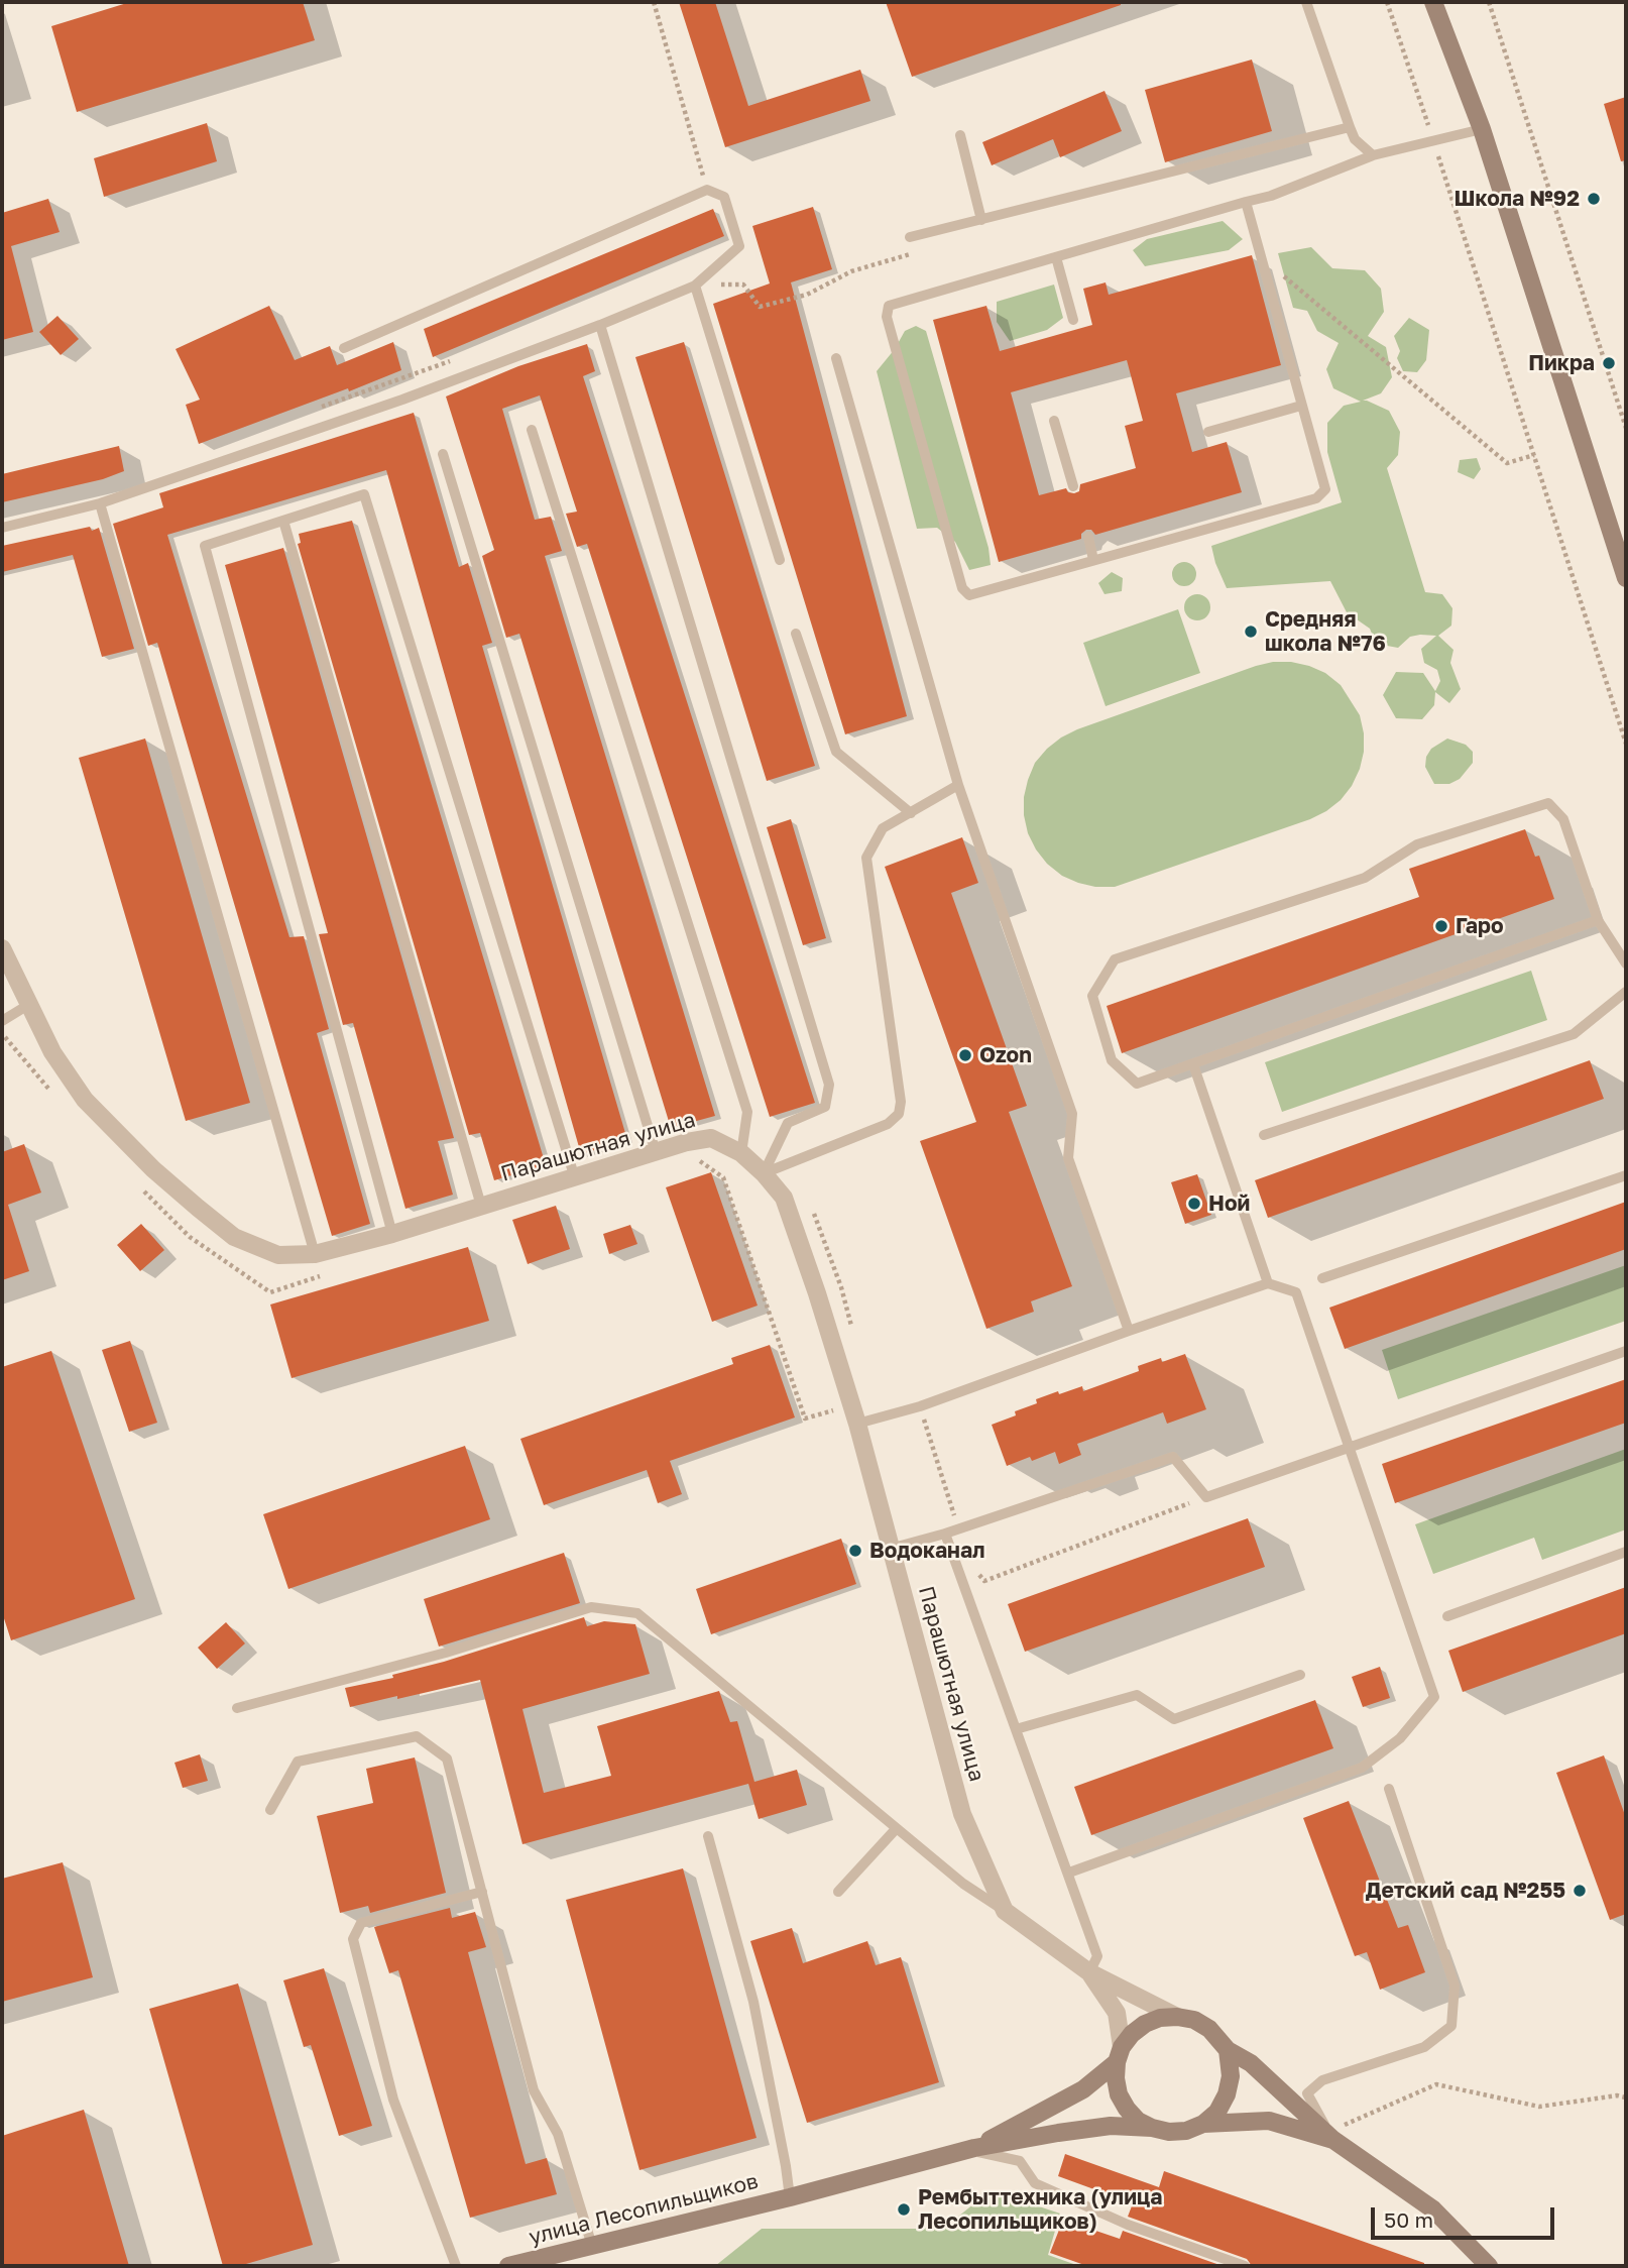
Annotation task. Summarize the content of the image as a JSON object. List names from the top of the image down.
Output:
{
  "streets": {
    "main road": ["улица Лесопильщиков"],
    "street": ["Парашютная улица"]
  },
  "places": [
    "Школа №92",
    "Пикра",
    "Средняя школа №76",
    "Гаро",
    "Ozon",
    "Ной",
    "Водоканал",
    "Детский сад №255",
    "Рембыттехника (улица Лесопильщиков)"
  ],
  "scale_bar": "50 m"
}
